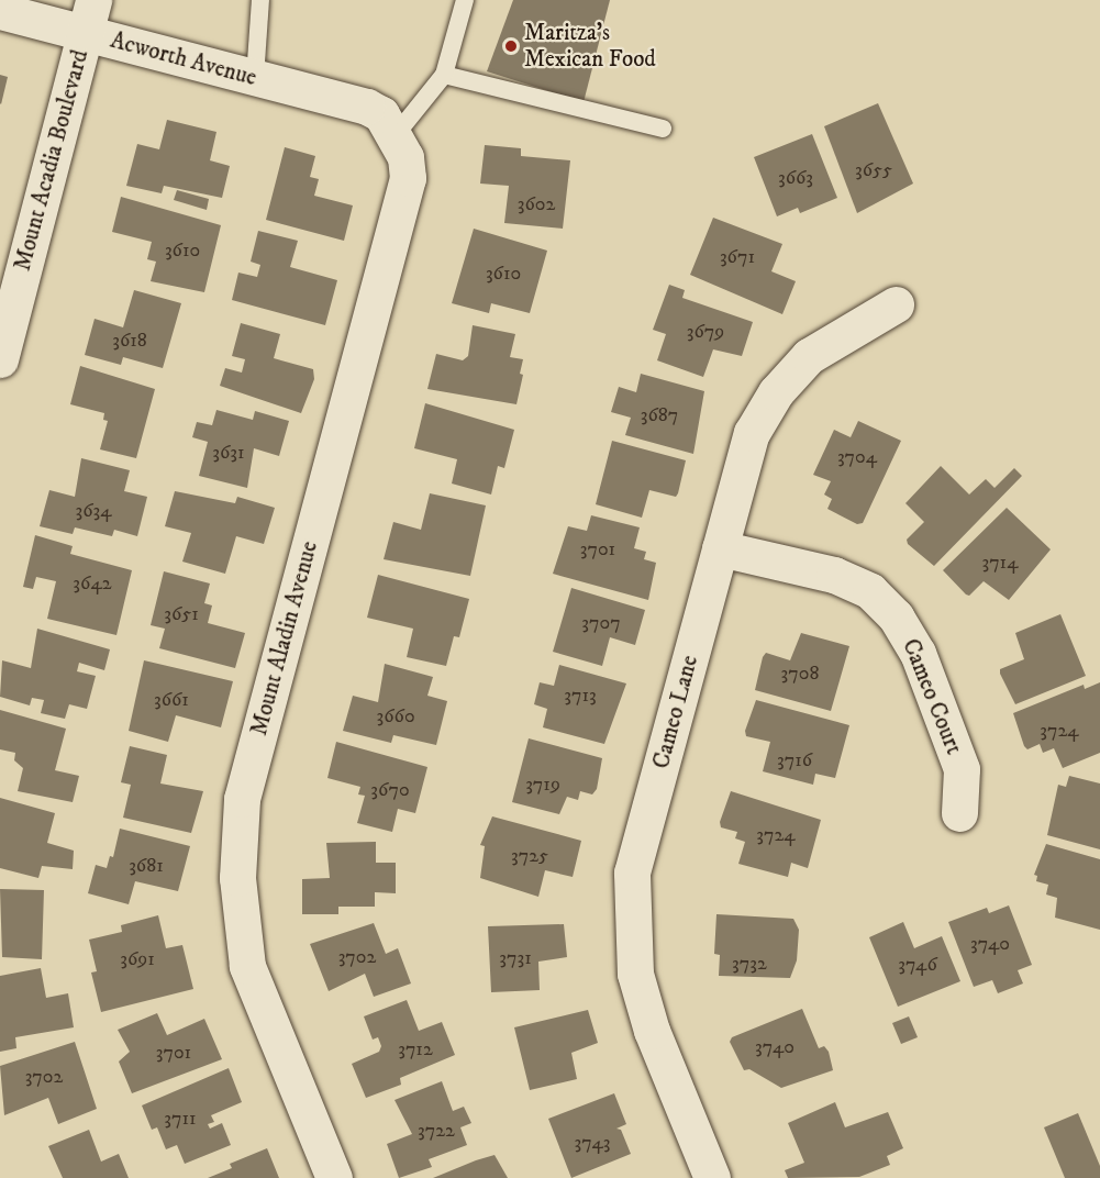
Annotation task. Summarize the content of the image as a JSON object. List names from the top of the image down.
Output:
{
  "streets": {
    "street": [
      "Acworth Avenue",
      "Mount Acadia Boulevard",
      "Mount Aladin Avenue",
      "Cameo Court",
      "Cameo Lane"
    ]
  },
  "crossings": [
    ["Acworth Avenue", "Mount Acadia Boulevard"],
    ["Acworth Avenue", "Mount Aladin Avenue"],
    ["Cameo Court", "Cameo Lane"]
  ],
  "places": ["Maritza's Mexican Food"],
  "house_numbers": [
    "3655",
    "3663",
    "3602",
    "3610",
    "3671",
    "3610",
    "3679",
    "3618",
    "3687",
    "3631",
    "3704",
    "3634",
    "3701",
    "3714",
    "3642",
    "3651",
    "3707",
    "3708",
    "3713",
    "3661",
    "3660",
    "3724",
    "3716",
    "3719",
    "3670",
    "3724",
    "3725",
    "3681",
    "3740",
    "3702",
    "3731",
    "3691",
    "3732",
    "3746",
    "3740",
    "3712",
    "3701",
    "3702",
    "3711",
    "3722",
    "3743"
  ]
}
